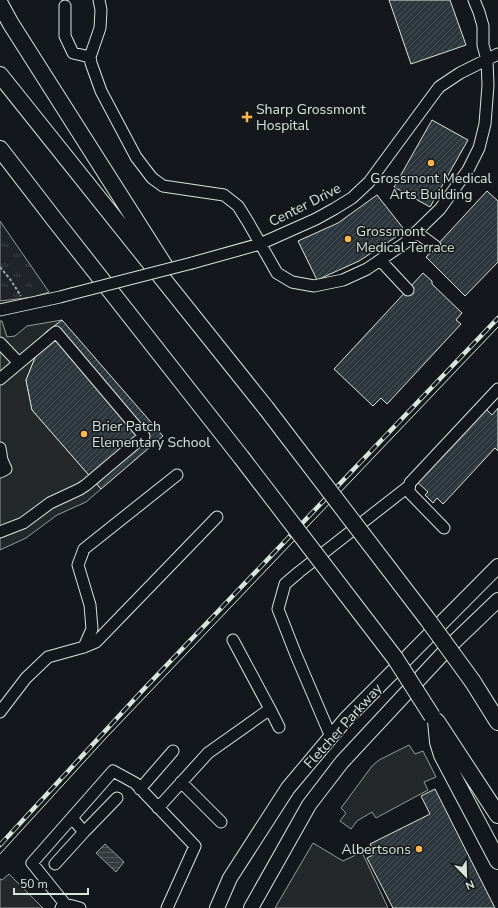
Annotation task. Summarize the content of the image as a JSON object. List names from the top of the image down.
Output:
{
  "streets": {
    "main road": ["Fletcher Parkway"],
    "street": ["Center Drive"]
  },
  "places": {
    "health": ["Sharp Grossmont Hospital"],
    "other": [
      "Grossmont Medical Arts Building",
      "Grossmont Medical Terrace",
      "Brier Patch Elementary School",
      "Albertsons"
    ]
  },
  "scale_bar": "50 m",
  "north": "bottom right"
}
